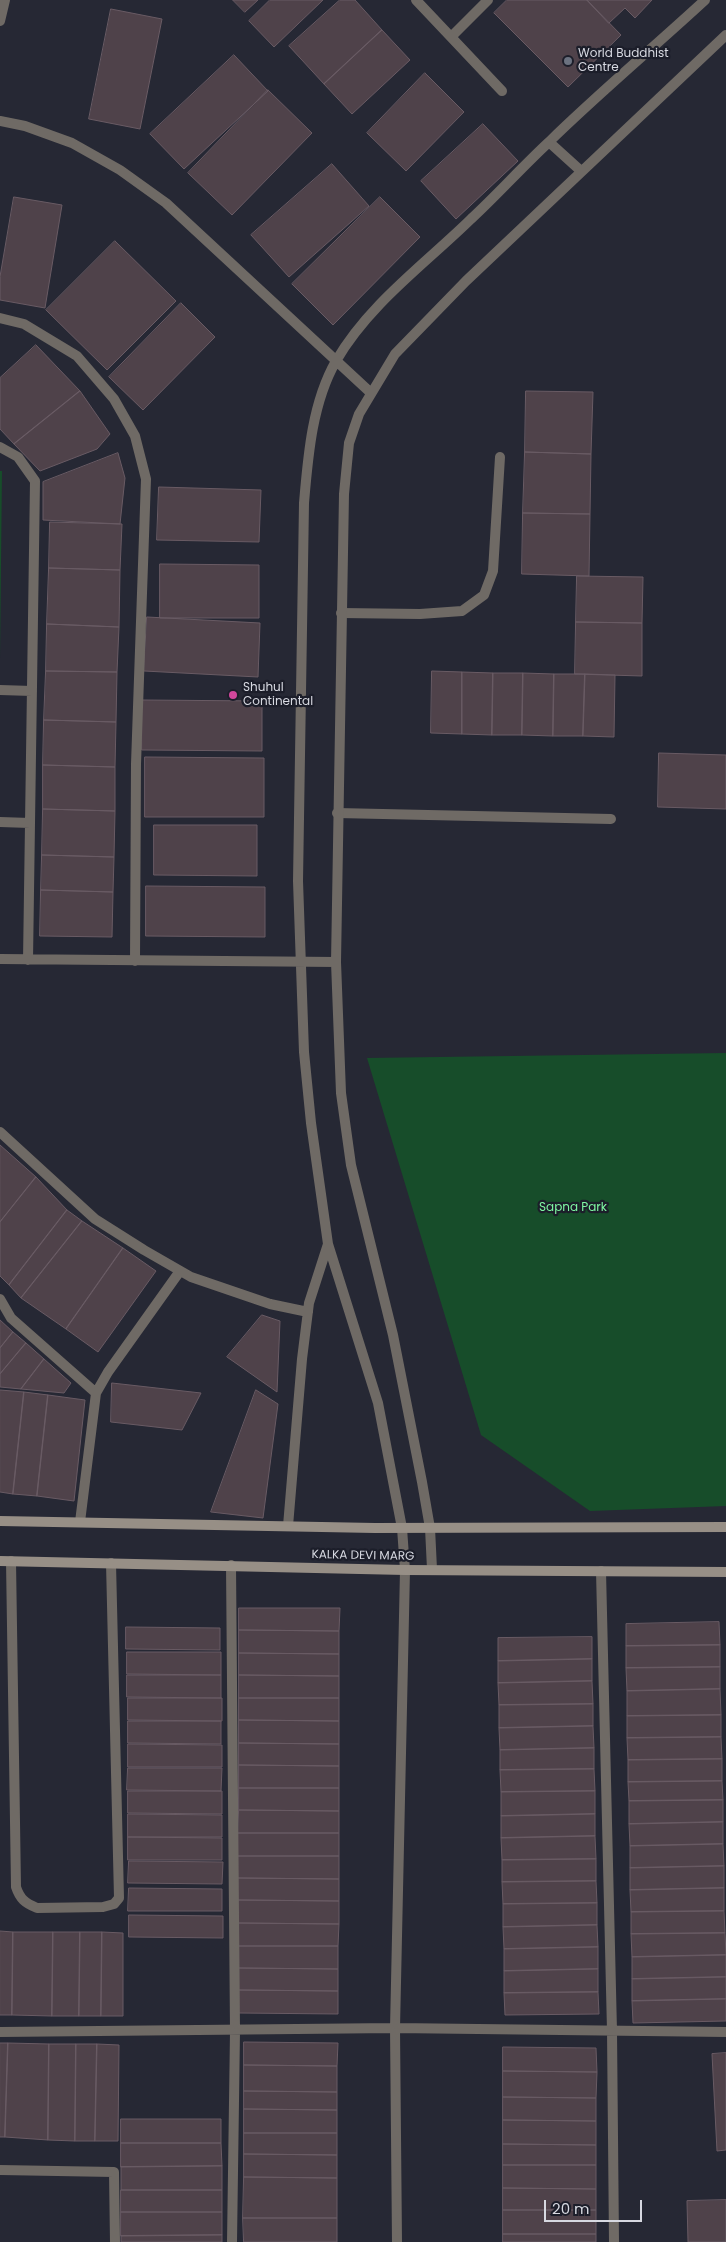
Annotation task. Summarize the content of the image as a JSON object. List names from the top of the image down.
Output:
{
  "streets": {
    "street": ["KALKA DEVI MARG"]
  },
  "parks": ["Sapna Park"],
  "places": ["World Buddhist Centre", "Shuhul Continental"],
  "scale_bar": "20 m"
}
